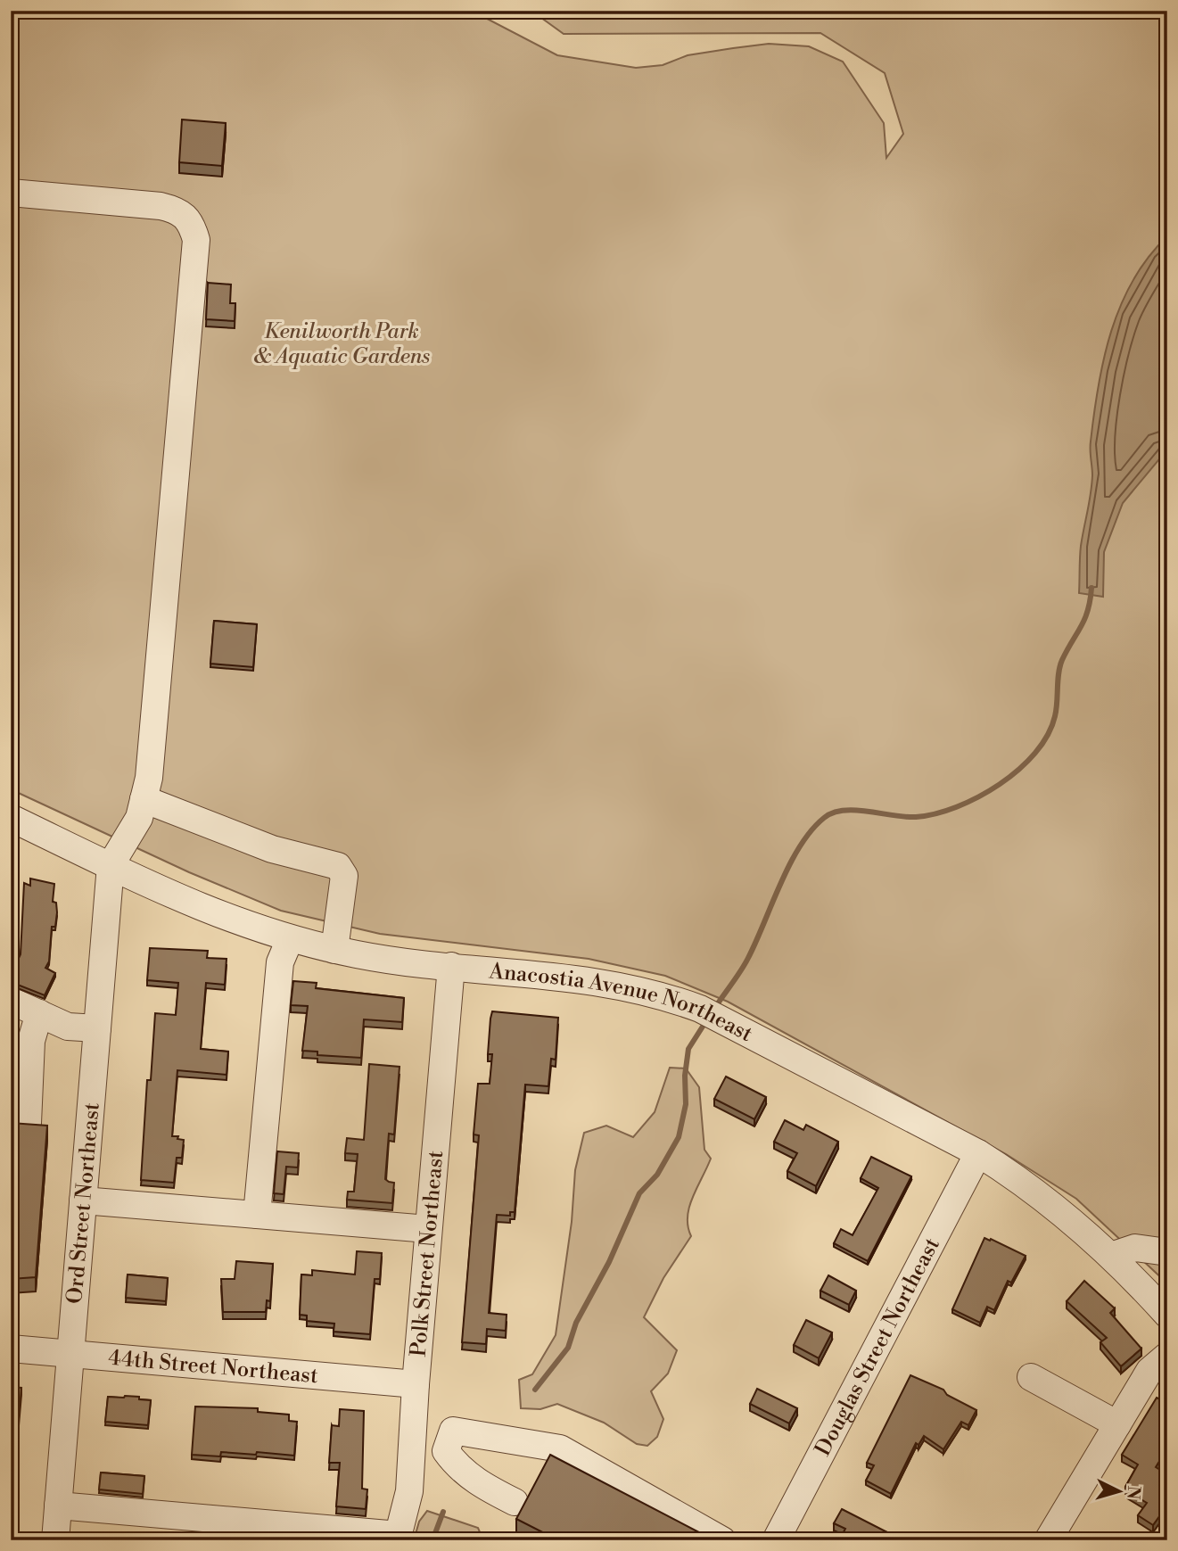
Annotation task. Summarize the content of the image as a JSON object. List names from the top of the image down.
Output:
{
  "streets": {
    "street": [
      "Anacostia Avenue Northeast",
      "Ord Street Northeast",
      "Polk Street Northeast",
      "Douglas Street Northeast",
      "44th Street Northeast"
    ]
  },
  "crossings": [
    ["Anacostia Avenue Northeast", "Ord Street Northeast"],
    ["Anacostia Avenue Northeast", "Polk Street Northeast"],
    ["Anacostia Avenue Northeast", "Douglas Street Northeast"],
    ["Ord Street Northeast", "44th Street Northeast"],
    ["Polk Street Northeast", "44th Street Northeast"]
  ],
  "parks": ["Kenilworth Park & Aquatic Gardens"],
  "north": "right"
}
